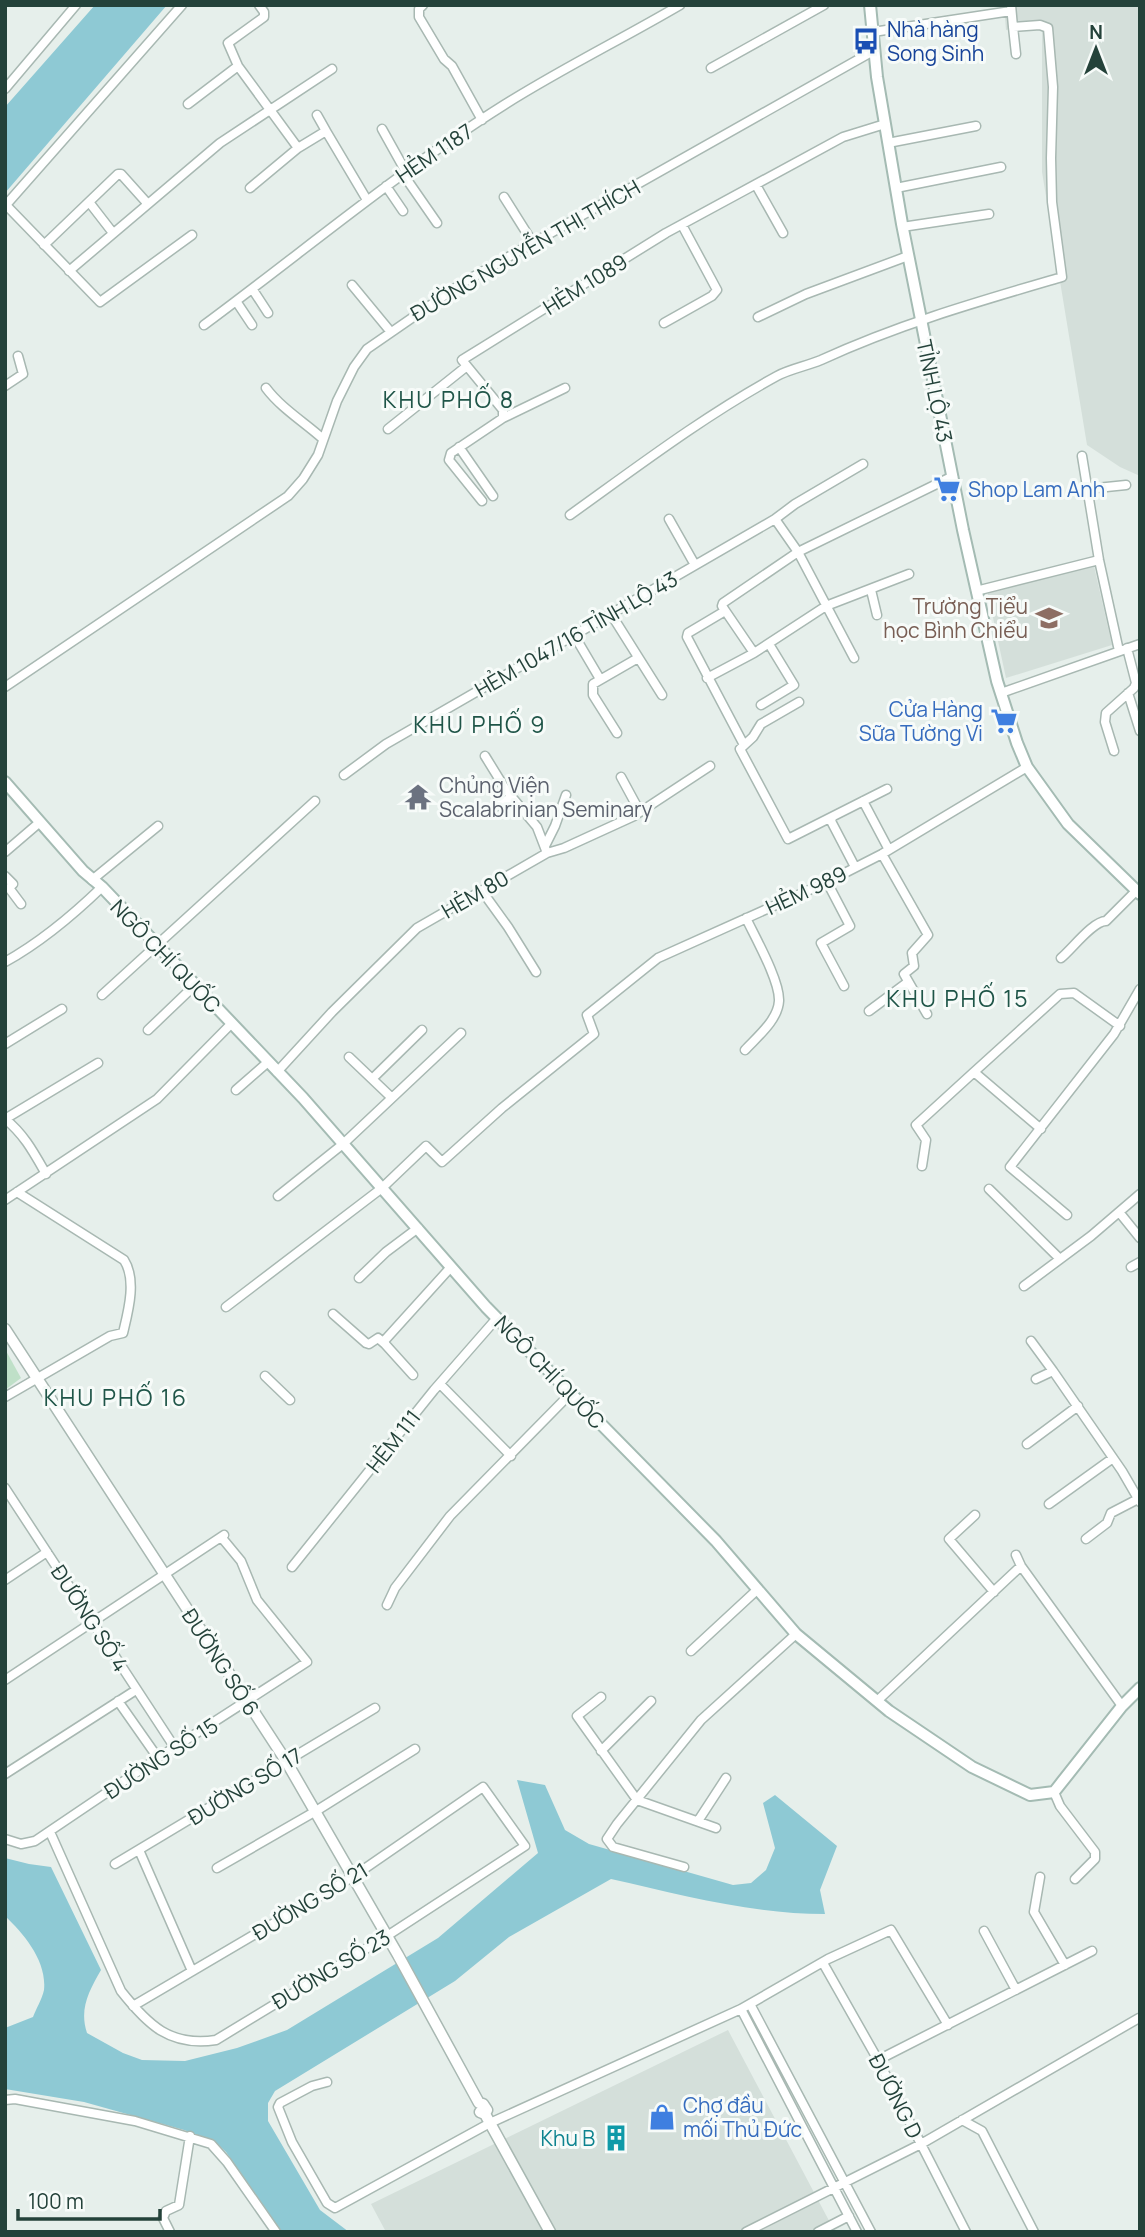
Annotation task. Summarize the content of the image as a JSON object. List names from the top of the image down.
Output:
{
  "streets": {
    "main road": ["TỈNH LỘ 43", "NGÔ CHÍ QUỐC"],
    "street": [
      "HẺM 1187",
      "ĐƯỜNG NGUYỄN THỊ THÍCH",
      "HẺM 1089",
      "HẺM 1047/16 TỈNH LỘ 43",
      "HẺM 989",
      "HẺM 80",
      "HẺM 111",
      "ĐƯỜNG SỐ 4",
      "ĐƯỜNG SỐ 6",
      "ĐƯỜNG SỐ 15",
      "ĐƯỜNG SỐ 17",
      "ĐƯỜNG SỐ 21",
      "ĐƯỜNG SỐ 23",
      "ĐƯỜNG D"
    ]
  },
  "crossings": [
    ["ĐƯỜNG NGUYỄN THỊ THÍCH", "TỈNH LỘ 43"],
    ["HẺM 1089", "TỈNH LỘ 43"],
    ["TỈNH LỘ 43", "HẺM 989"],
    ["HẺM 989", "NGÔ CHÍ QUỐC"],
    ["HẺM 80", "NGÔ CHÍ QUỐC"],
    ["NGÔ CHÍ QUỐC", "HẺM 111"],
    ["ĐƯỜNG SỐ 4", "ĐƯỜNG SỐ 15"],
    ["ĐƯỜNG SỐ 6", "ĐƯỜNG SỐ 15"],
    ["ĐƯỜNG SỐ 6", "ĐƯỜNG SỐ 17"],
    ["ĐƯỜNG SỐ 6", "ĐƯỜNG SỐ 21"],
    ["ĐƯỜNG SỐ 6", "ĐƯỜNG SỐ 23"],
    ["ĐƯỜNG SỐ 15", "ĐƯỜNG SỐ 23"],
    ["ĐƯỜNG SỐ 21", "ĐƯỜNG SỐ 23"]
  ],
  "districts": [
    "KHU PHỐ 8",
    "KHU PHỐ 9",
    "KHU PHỐ 15",
    "KHU PHỐ 16"
  ],
  "places": {
    "bus stop": ["Nhà hàng Song Sinh"],
    "supermarket": ["Shop Lam Anh", "Cửa Hàng Sữa Tường Vi"],
    "school or university": ["Trường Tiểu học Bình Chiểu"],
    "temple": ["Chủng Viện Scalabrinian Seminary"],
    "shop": ["Chợ đầu mối Thủ Đức"],
    "building": ["Khu B"]
  },
  "scale_bar": "100 m",
  "north": "top"
}
